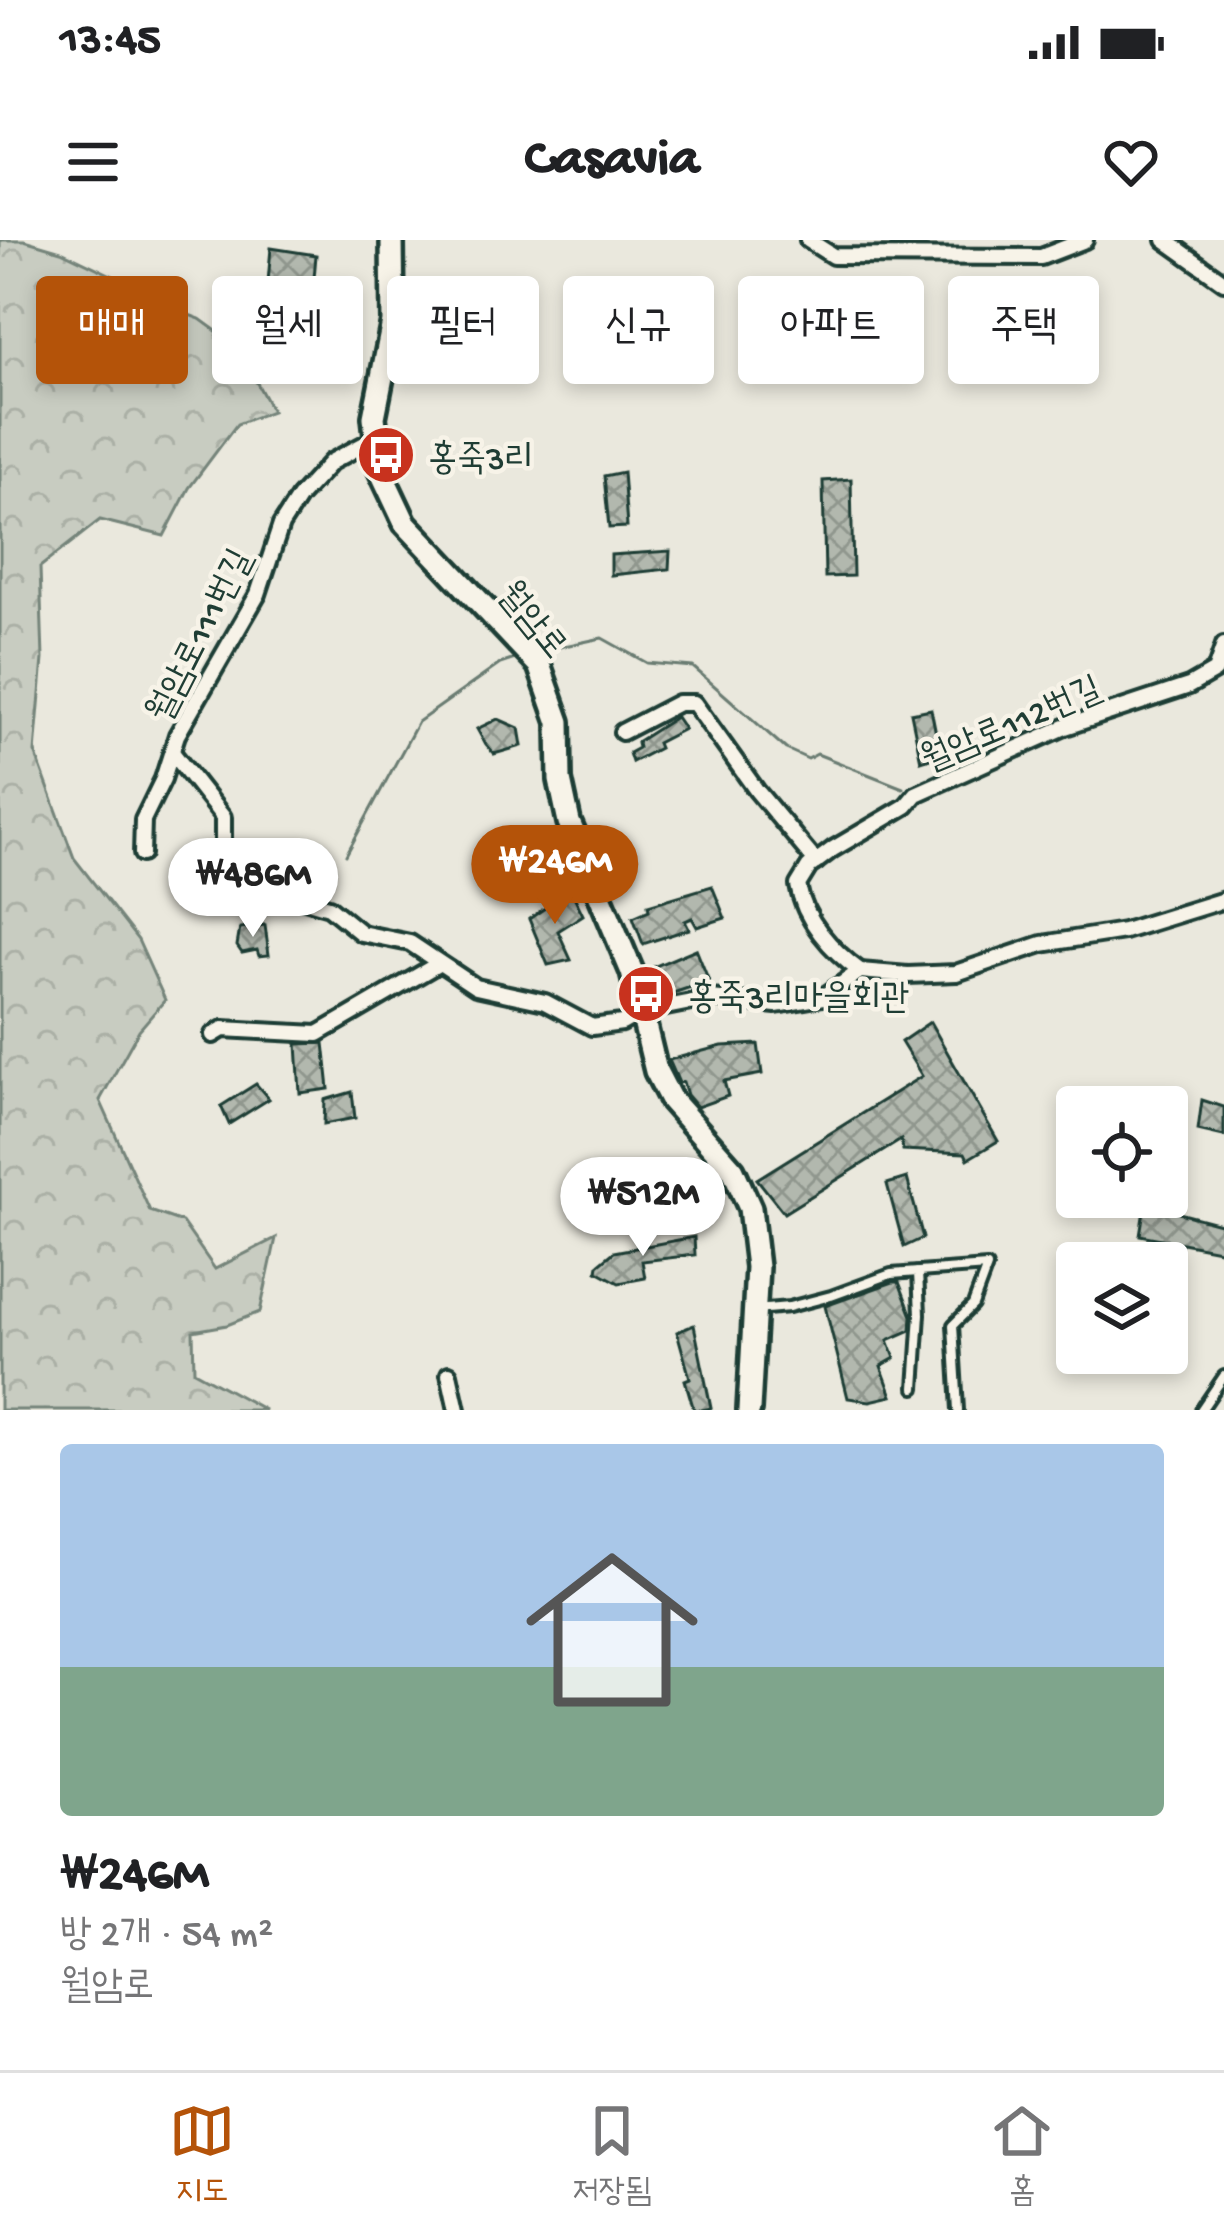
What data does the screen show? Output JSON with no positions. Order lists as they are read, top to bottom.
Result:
{
  "streets": {
    "street": ["월암로", "월암로111번길", "월암로112번길"]
  },
  "crossings": [
    ["월암로", "월암로111번길"]
  ],
  "places": {
    "bus stop": ["홍죽3리", "홍죽3리마을회관"]
  },
  "page": {
    "status": "13:45",
    "header": "Casavia",
    "chip": [
      "매매",
      "월세",
      "필터",
      "신규",
      "아파트",
      "주택"
    ],
    "price": ["₩246M", "₩486M", "₩512M"],
    "list": [
      {
        "name": "₩246M",
        "note": "방 2개 · 54 m² · 월암로"
      }
    ],
    "tabs": ["지도", "저장됨", "홈"]
  }
}
